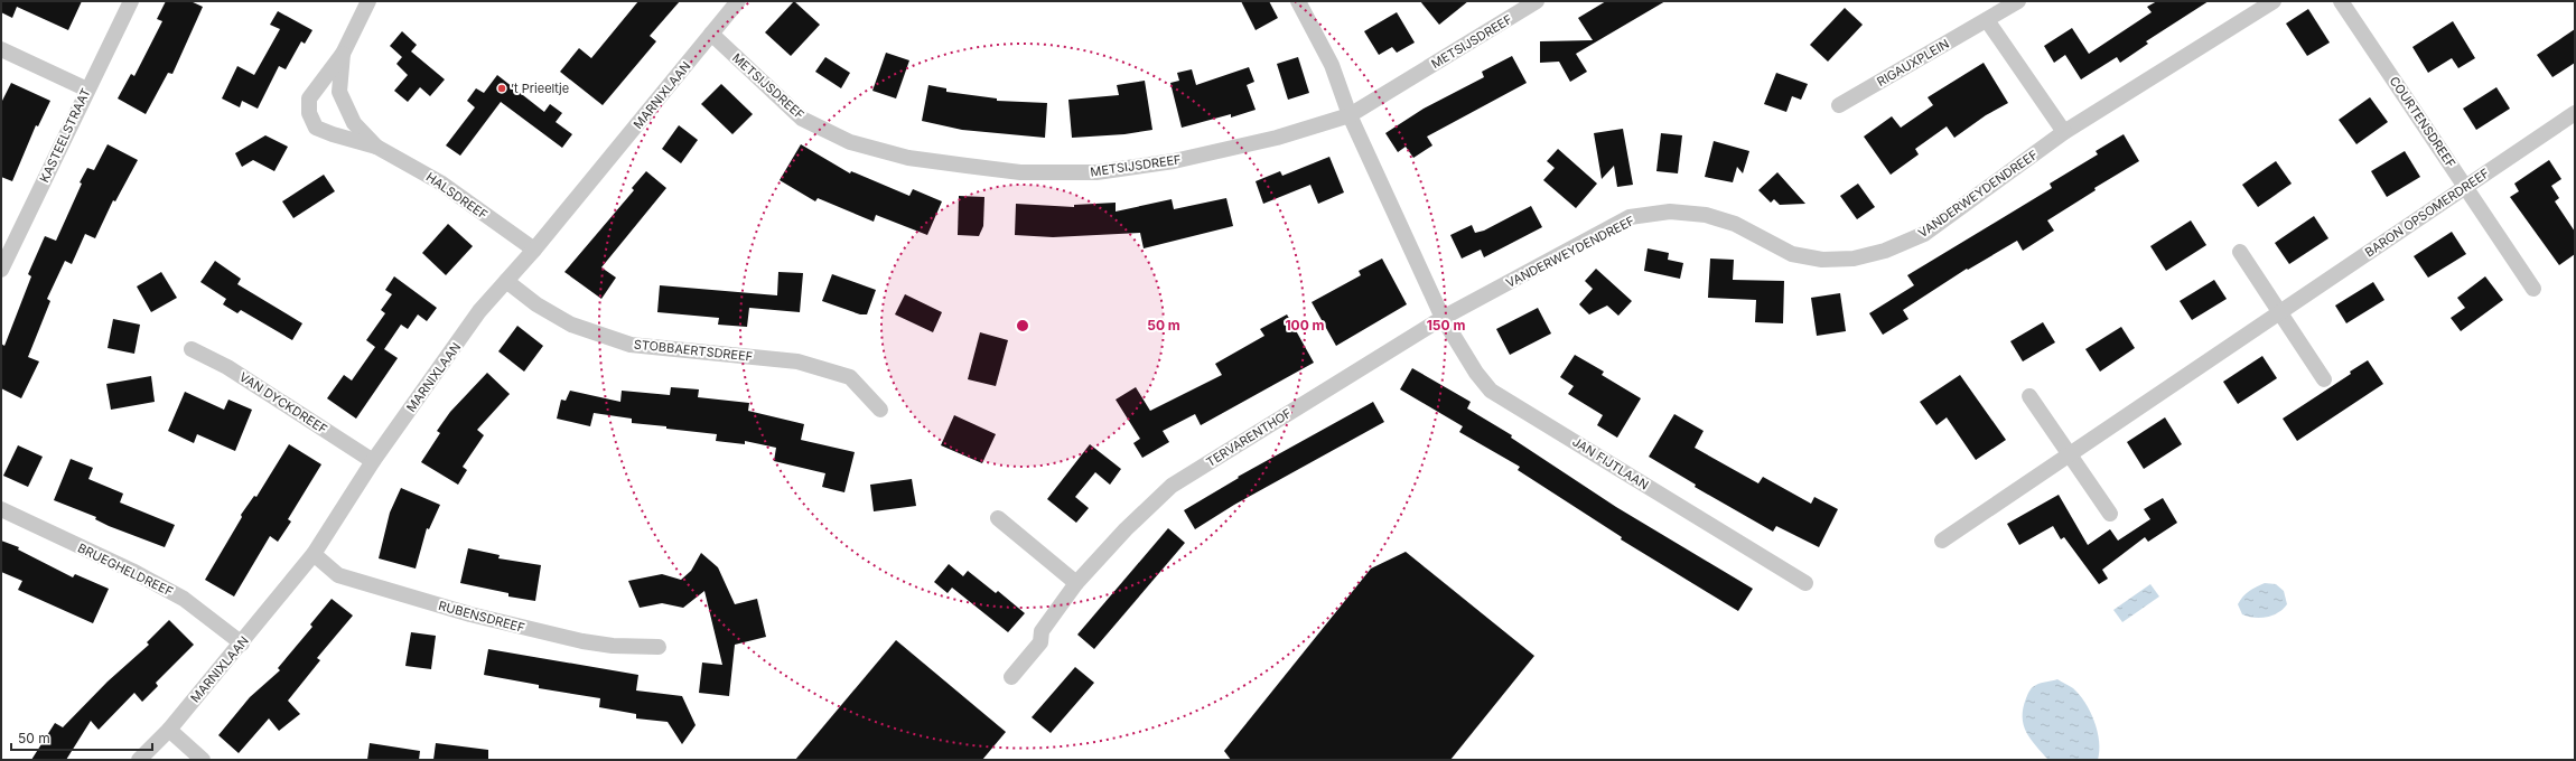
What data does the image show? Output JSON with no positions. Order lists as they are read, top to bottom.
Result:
{
  "streets": {
    "street": [
      "METSIJSDREEF",
      "RIGAUXPLEIN",
      "MARNIXLAAN",
      "COURTENSDREEF",
      "KASTEELSTRAAT",
      "VANDERWEYDENDREEF",
      "HALSDREEF",
      "BARON OPSOMERDREEF",
      "STOBBAERTSDREEF",
      "VAN DYCKDREEF",
      "TERVARENTHOF",
      "JAN FIJTLAAN",
      "BRUEGHELDREEF",
      "RUBENSDREEF"
    ]
  },
  "crossings": [
    ["METSIJSDREEF", "MARNIXLAAN"],
    ["MARNIXLAAN", "HALSDREEF"],
    ["MARNIXLAAN", "STOBBAERTSDREEF"],
    ["MARNIXLAAN", "VAN DYCKDREEF"],
    ["MARNIXLAAN", "BRUEGHELDREEF"],
    ["MARNIXLAAN", "RUBENSDREEF"],
    ["COURTENSDREEF", "BARON OPSOMERDREEF"],
    ["VANDERWEYDENDREEF", "TERVARENTHOF"],
    ["VANDERWEYDENDREEF", "JAN FIJTLAAN"],
    ["TERVARENTHOF", "JAN FIJTLAAN"]
  ],
  "places": ["’t Prieeltje"],
  "scale_bar": "50 m",
  "rings": ["50 m", "100 m", "150 m"]
}
